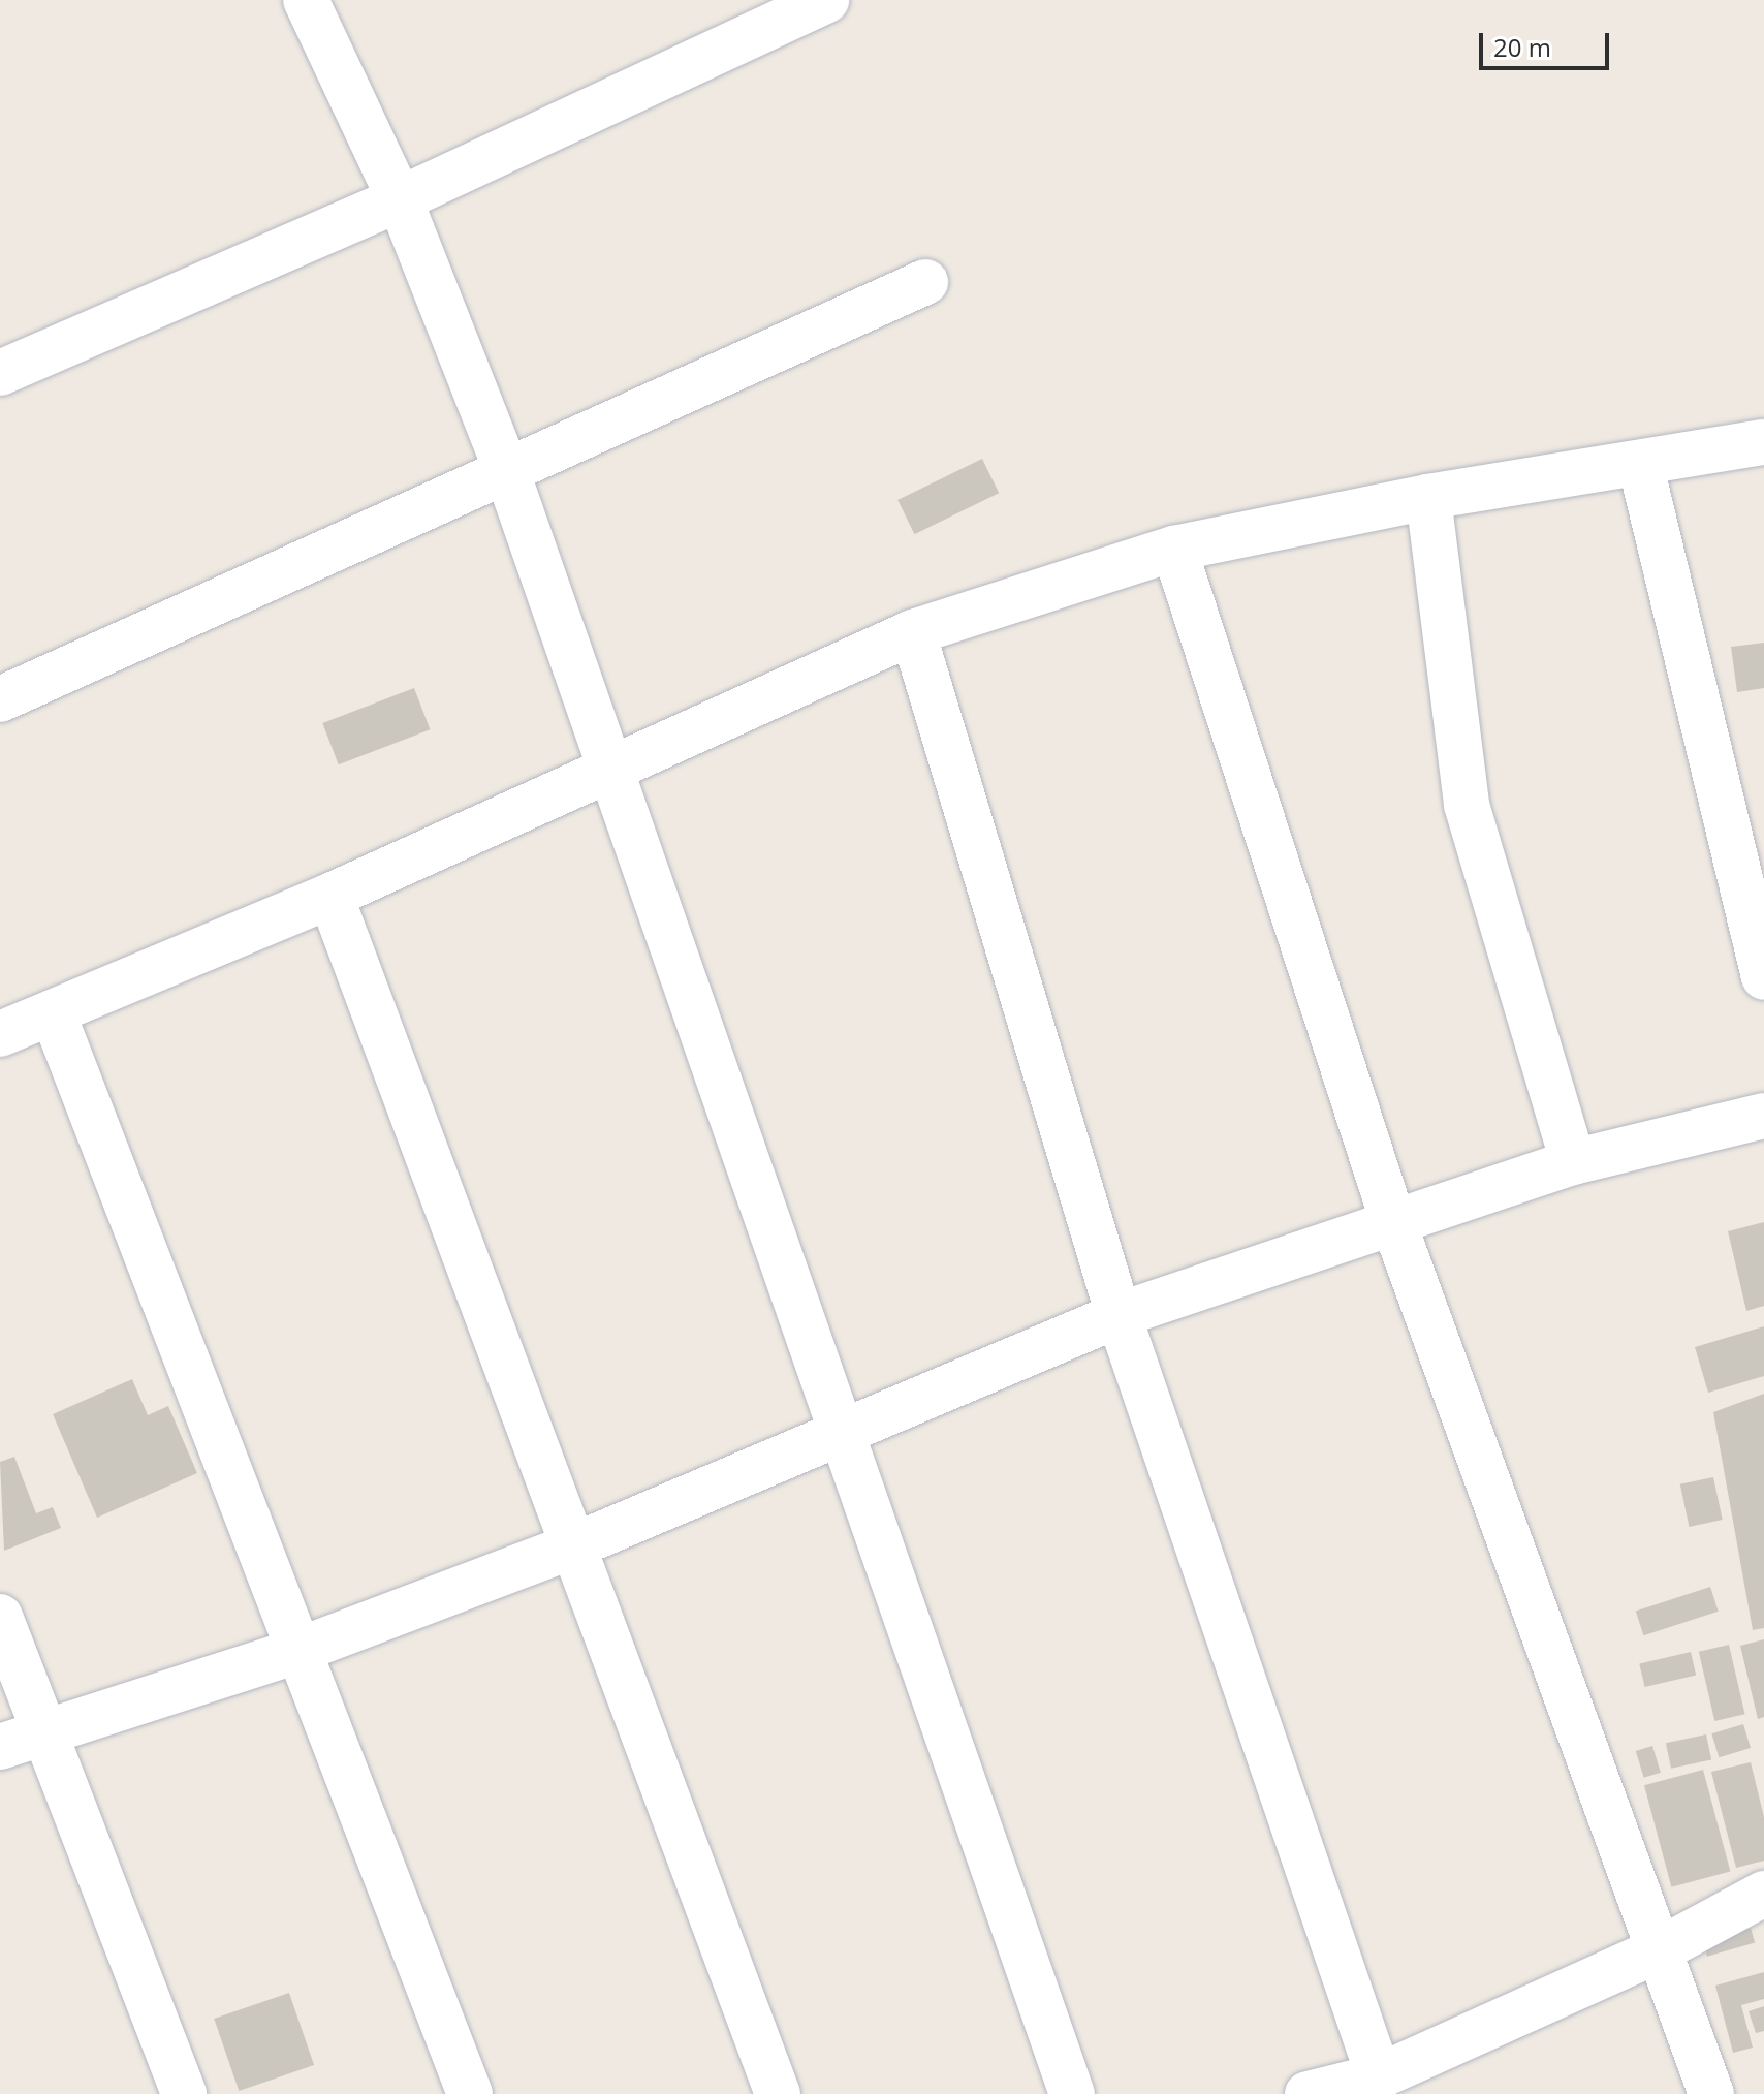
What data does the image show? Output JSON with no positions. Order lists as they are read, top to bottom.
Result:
{
  "scale_bar": "20 m"
}
